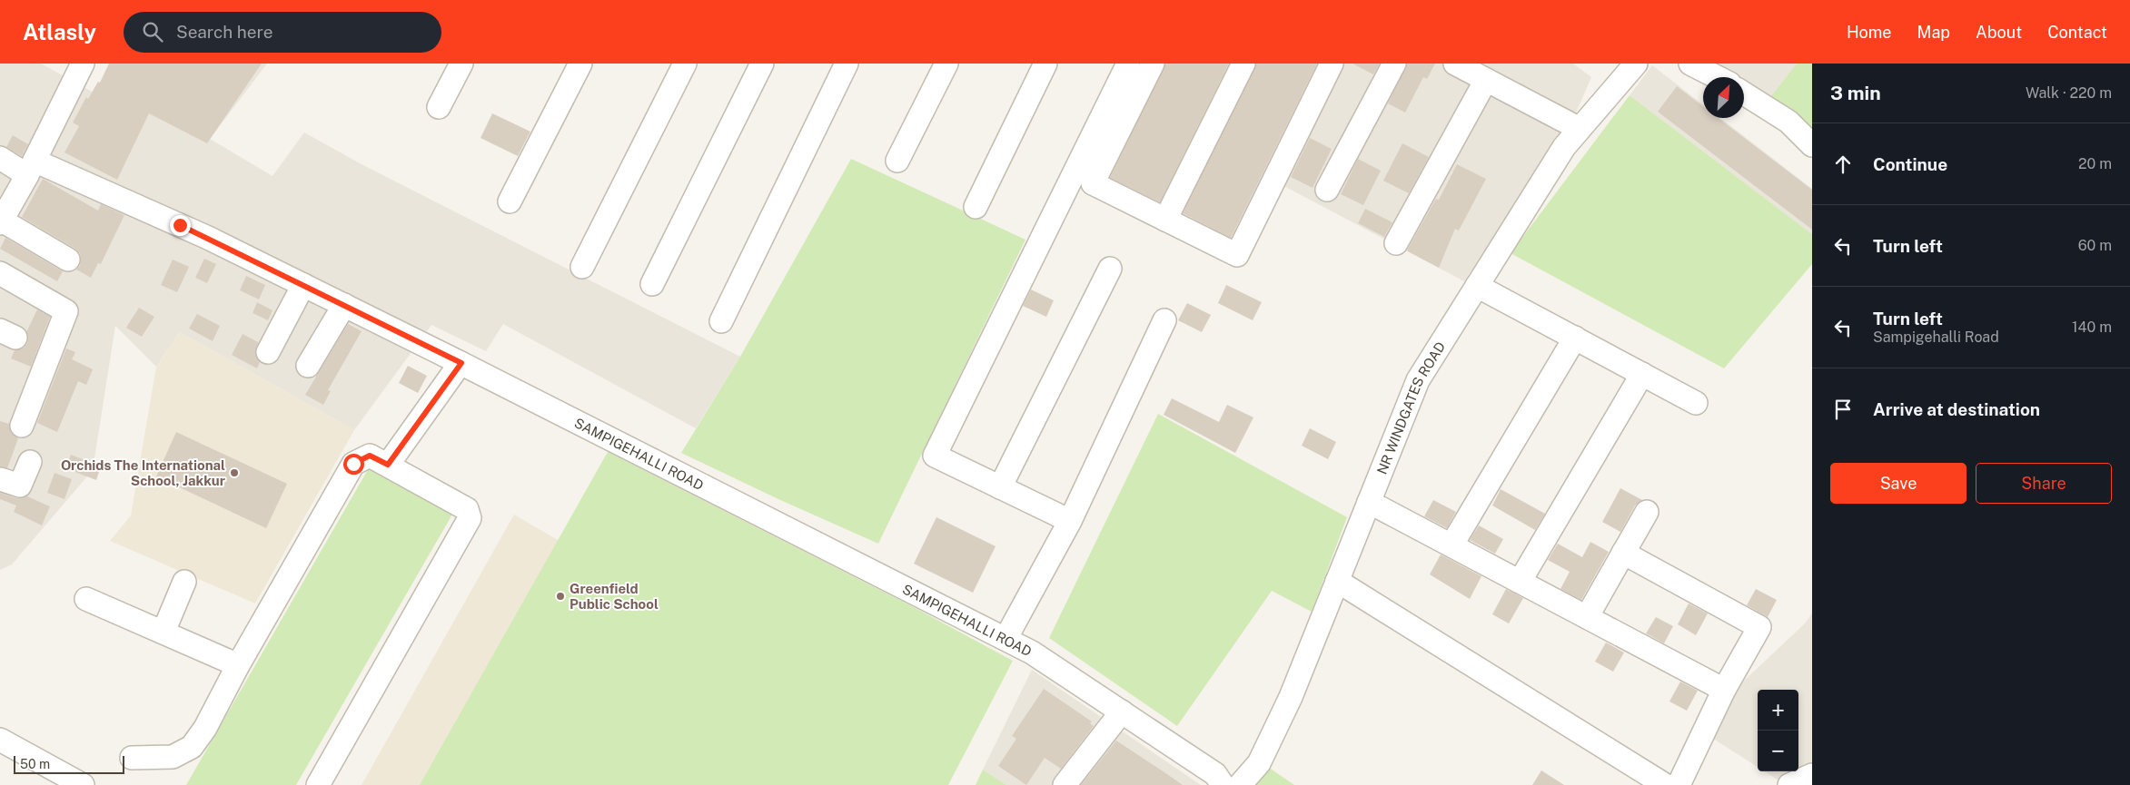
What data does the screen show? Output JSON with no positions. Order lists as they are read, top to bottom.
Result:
{
  "streets": {
    "street": ["NR WINDGATES ROAD", "SAMPIGEHALLI ROAD"]
  },
  "places": ["Orchids The International School, Jakkur", "Greenfield Public School"],
  "scale_bar": "50 m",
  "north": "top right",
  "page": {
    "header": "Atlasly",
    "search": "Search here",
    "nav": [
      "Home",
      "Map",
      "About",
      "Contact"
    ],
    "heading": ["3 min", "Walk · 220 m"],
    "list": [
      ["Continue", "20 m"],
      ["Turn left", "60 m"],
      ["Turn left", "Sampigehalli Road", "140 m"],
      "Arrive at destination"
    ],
    "buttons": ["Save", "Share"],
    "map_buttons": ["+", "−"],
    "scale": "50 m"
  }
}
